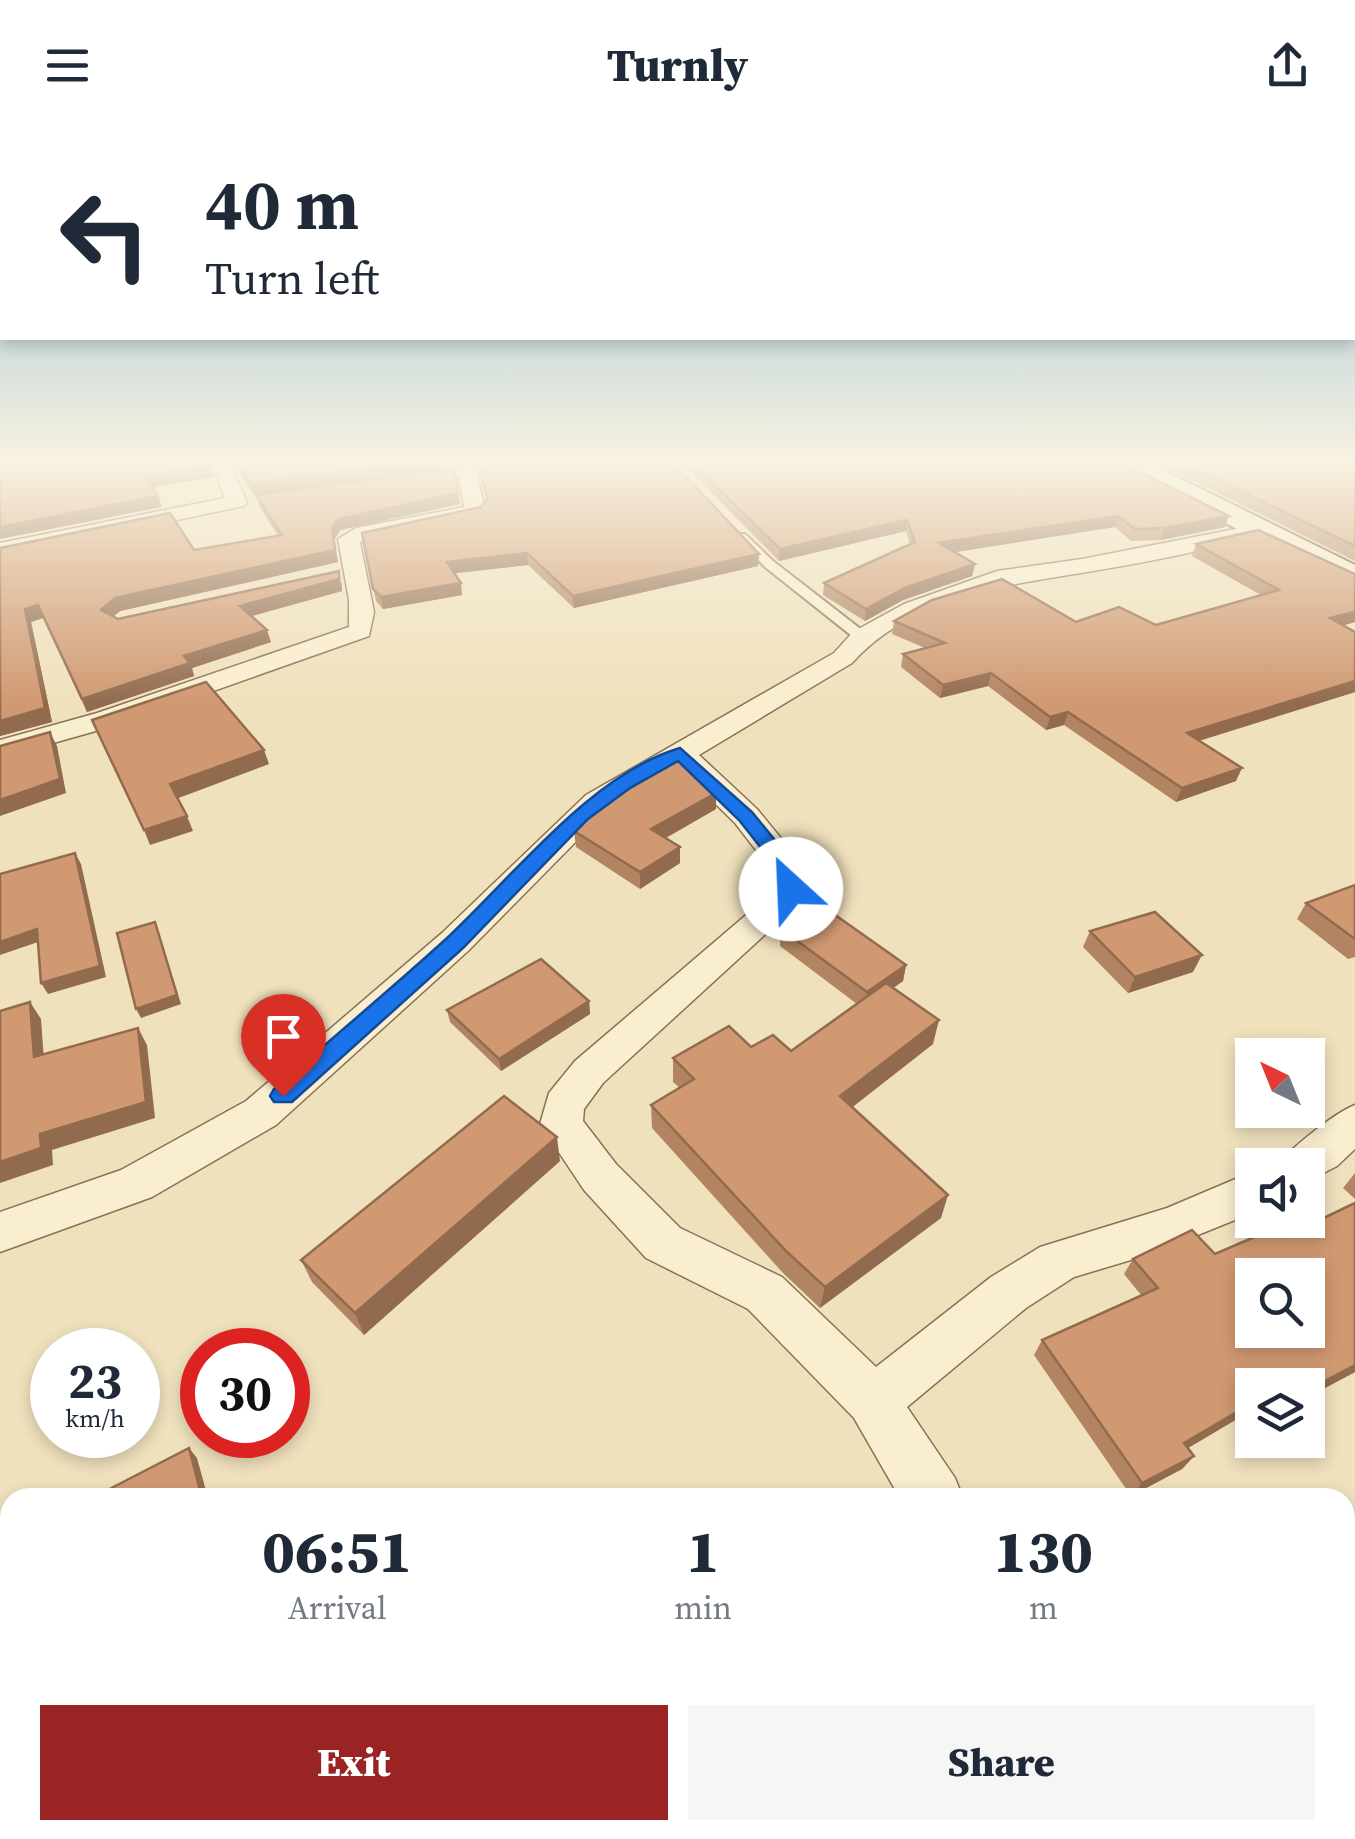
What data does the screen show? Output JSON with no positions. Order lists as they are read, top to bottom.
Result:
{
  "north": "top left",
  "page": {
    "header": "Turnly",
    "turn": ["40 m", "Turn left"],
    "speed": "23 km/h",
    "limit": "30",
    "eta": [
      "06:51",
      "Arrival",
      "1",
      "min",
      "130",
      "m"
    ],
    "buttons": ["Exit", "Share"]
  }
}
